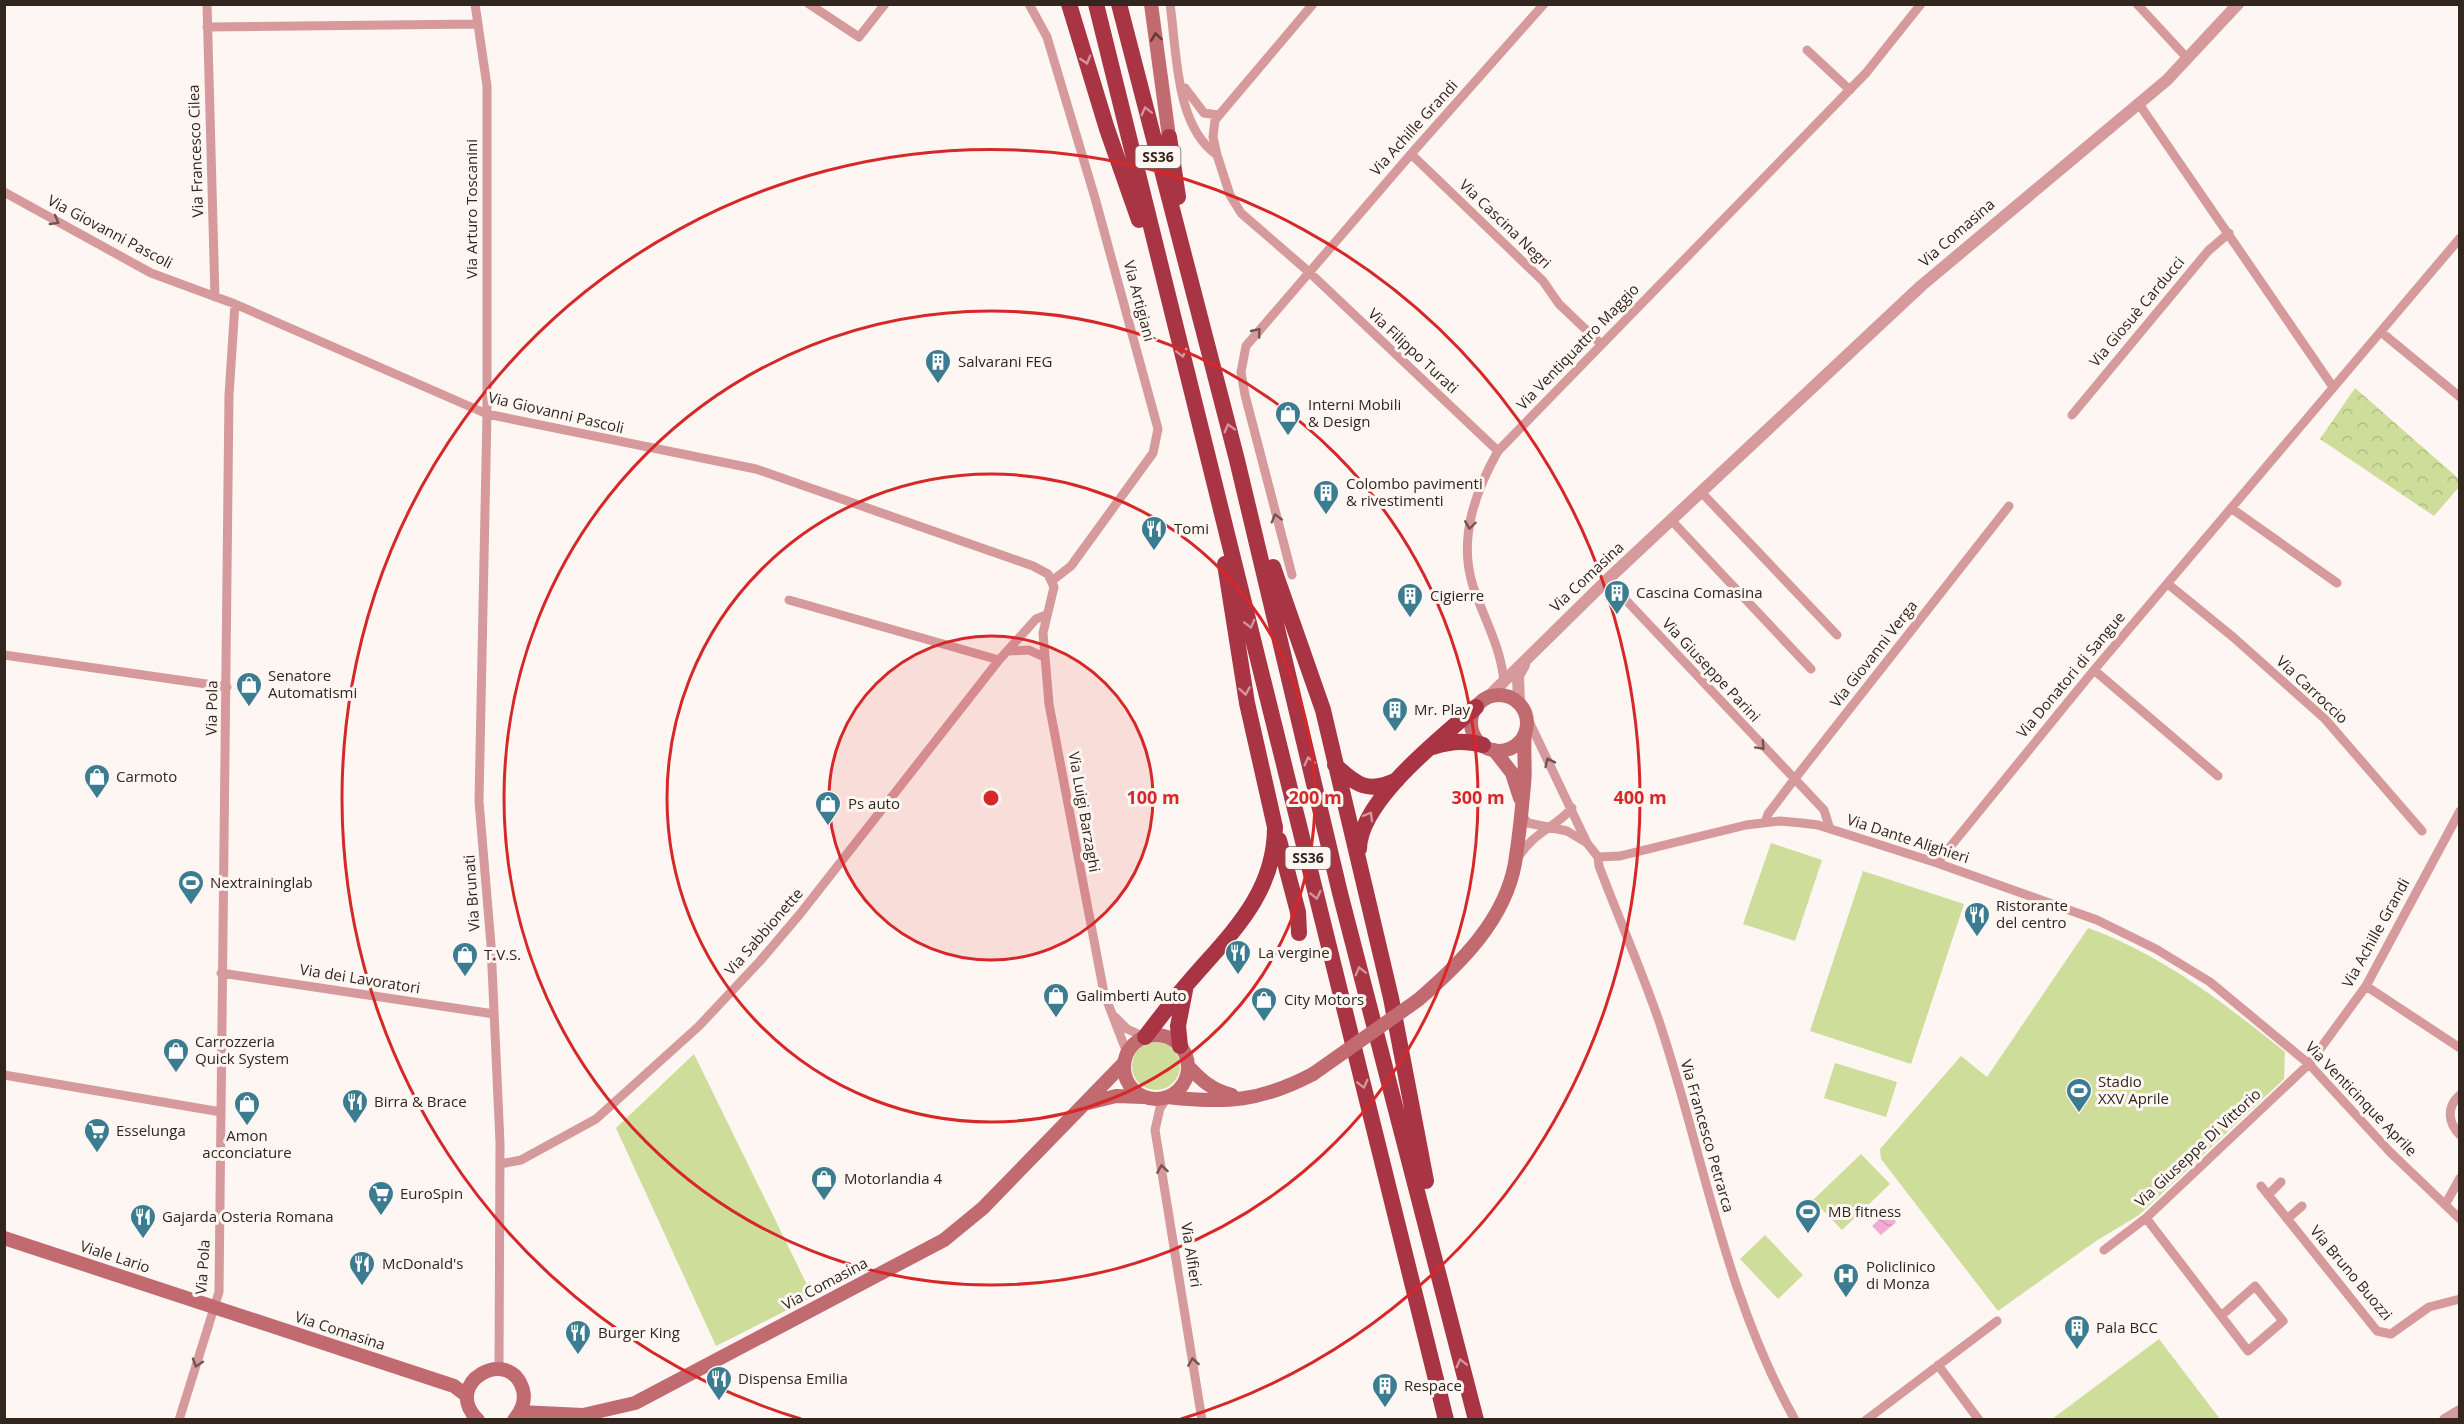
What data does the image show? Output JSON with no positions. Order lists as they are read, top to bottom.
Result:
{
  "streets": {
    "highway": ["SS36"],
    "main road": ["Via Comasina", "Viale Lario"],
    "street": [
      "Via Achille Grandi",
      "Via Francesco Cilea",
      "Via Arturo Toscanini",
      "Via Cascina Negri",
      "Via Giovanni Pascoli",
      "Via Artigiani",
      "Via Giosuè Carducci",
      "Via Ventiquattro Maggio",
      "Via Filippo Turati",
      "Via Giovanni Verga",
      "Via Giuseppe Parini",
      "Via Donatori di Sangue",
      "Via Carroccio",
      "Via Pola",
      "Via Luigi Barzaghi",
      "Via Dante Alighieri",
      "Via Brunati",
      "Via Sabbionette",
      "Via dei Lavoratori",
      "Via Venticinque Aprile",
      "Via Francesco Petrarca",
      "Via Giuseppe Di Vittorio",
      "Via Alfieri",
      "Via Bruno Buozzi"
    ]
  },
  "crossings": [
    ["Via Achille Grandi", "Via Cascina Negri"],
    ["Via Achille Grandi", "Via Filippo Turati"],
    ["Via Achille Grandi", "Via Venticinque Aprile"],
    ["Via Achille Grandi", "Via Giuseppe Di Vittorio"],
    ["Via Francesco Cilea", "Via Giovanni Pascoli"],
    ["Via Arturo Toscanini", "Via Giovanni Pascoli"],
    ["Via Arturo Toscanini", "Via Brunati"],
    ["Via Cascina Negri", "Via Ventiquattro Maggio"],
    ["Via Giovanni Pascoli", "Via Artigiani"],
    ["Via Giovanni Pascoli", "Via Pola"],
    ["Via Giovanni Pascoli", "Via Brunati"],
    ["Via Comasina", "Via Ventiquattro Maggio"],
    ["Via Comasina", "Via Giuseppe Parini"],
    ["Via Comasina", "Via Pola"],
    ["Via Comasina", "Via Luigi Barzaghi"],
    ["Via Comasina", "Via Brunati"],
    ["Via Comasina", "Via Alfieri"],
    ["Via Comasina", "Viale Lario"],
    ["Via Ventiquattro Maggio", "Via Filippo Turati"],
    ["Via Giovanni Verga", "Via Giuseppe Parini"],
    ["Via Giovanni Verga", "Via Dante Alighieri"],
    ["Via Giuseppe Parini", "Via Dante Alighieri"],
    ["Via Donatori di Sangue", "Via Carroccio"],
    ["Via Donatori di Sangue", "Via Dante Alighieri"],
    ["Via Pola", "Via dei Lavoratori"],
    ["Via Pola", "Viale Lario"],
    ["Via Luigi Barzaghi", "Via Sabbionette"],
    ["Via Luigi Barzaghi", "Via Alfieri"],
    ["Via Dante Alighieri", "Via Venticinque Aprile"],
    ["Via Dante Alighieri", "Via Francesco Petrarca"],
    ["Via Brunati", "Via Sabbionette"],
    ["Via Brunati", "Via dei Lavoratori"],
    ["Via Venticinque Aprile", "Via Giuseppe Di Vittorio"]
  ],
  "one_way": ["Via Giuseppe Parini", "Via Alfieri"],
  "places": {
    "building": [
      "Salvarani FEG",
      "Colombo pavimenti & rivestimenti",
      "Cascina Comasina",
      "Cigierre",
      "Mr. Play",
      "Pala BCC",
      "Respace"
    ],
    "shop": [
      "Interni Mobili & Design",
      "Senatore Automatismi",
      "Carmoto",
      "Ps auto",
      "T.V.S.",
      "Galimberti Auto",
      "City Motors",
      "Carrozzeria Quick System",
      "Amon acconciature",
      "Motorlandia 4"
    ],
    "restaurant": [
      "Tomi",
      "Ristorante del centro",
      "La vergine",
      "Birra & Brace",
      "Gajarda Osteria Romana",
      "McDonald's",
      "Burger King",
      "Dispensa Emilia"
    ],
    "sports": ["Nextraininglab", "Stadio XXV Aprile", "MB fitness"],
    "supermarket": ["Esselunga", "EuroSpin"],
    "hospital": ["Policlinico di Monza"]
  },
  "rings": [
    "100 m",
    "200 m",
    "300 m",
    "400 m"
  ]
}
